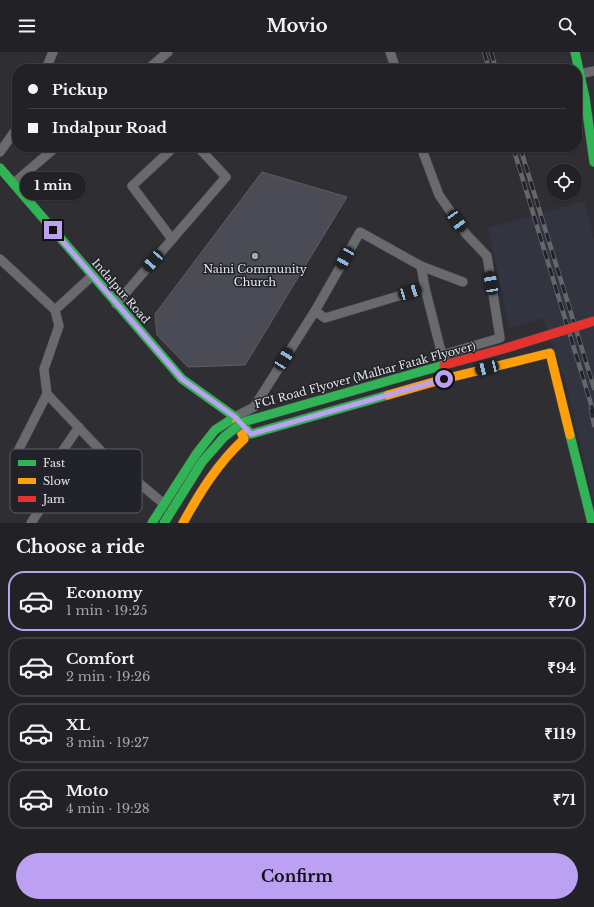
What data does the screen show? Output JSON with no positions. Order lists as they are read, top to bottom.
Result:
{
  "streets": {
    "street": ["Indalpur Road", "FCI Road Flyover (Malhar Fatak Flyover)"]
  },
  "places": ["Naini Community Church"],
  "legend": ["Fast", "Slow", "Jam"],
  "page": {
    "header": "Movio",
    "banner": ["Pickup", "Indalpur Road"],
    "bubble": "1 min",
    "heading": "Choose a ride",
    "list": [
      {
        "name": "Economy",
        "note": "1 min · 19:25",
        "value": "₹70"
      },
      {
        "name": "Comfort",
        "note": "2 min · 19:26",
        "value": "₹94"
      },
      {
        "name": "XL",
        "note": "3 min · 19:27",
        "value": "₹119"
      },
      {
        "name": "Moto",
        "note": "4 min · 19:28",
        "value": "₹71"
      }
    ],
    "buttons": "Confirm"
  }
}
